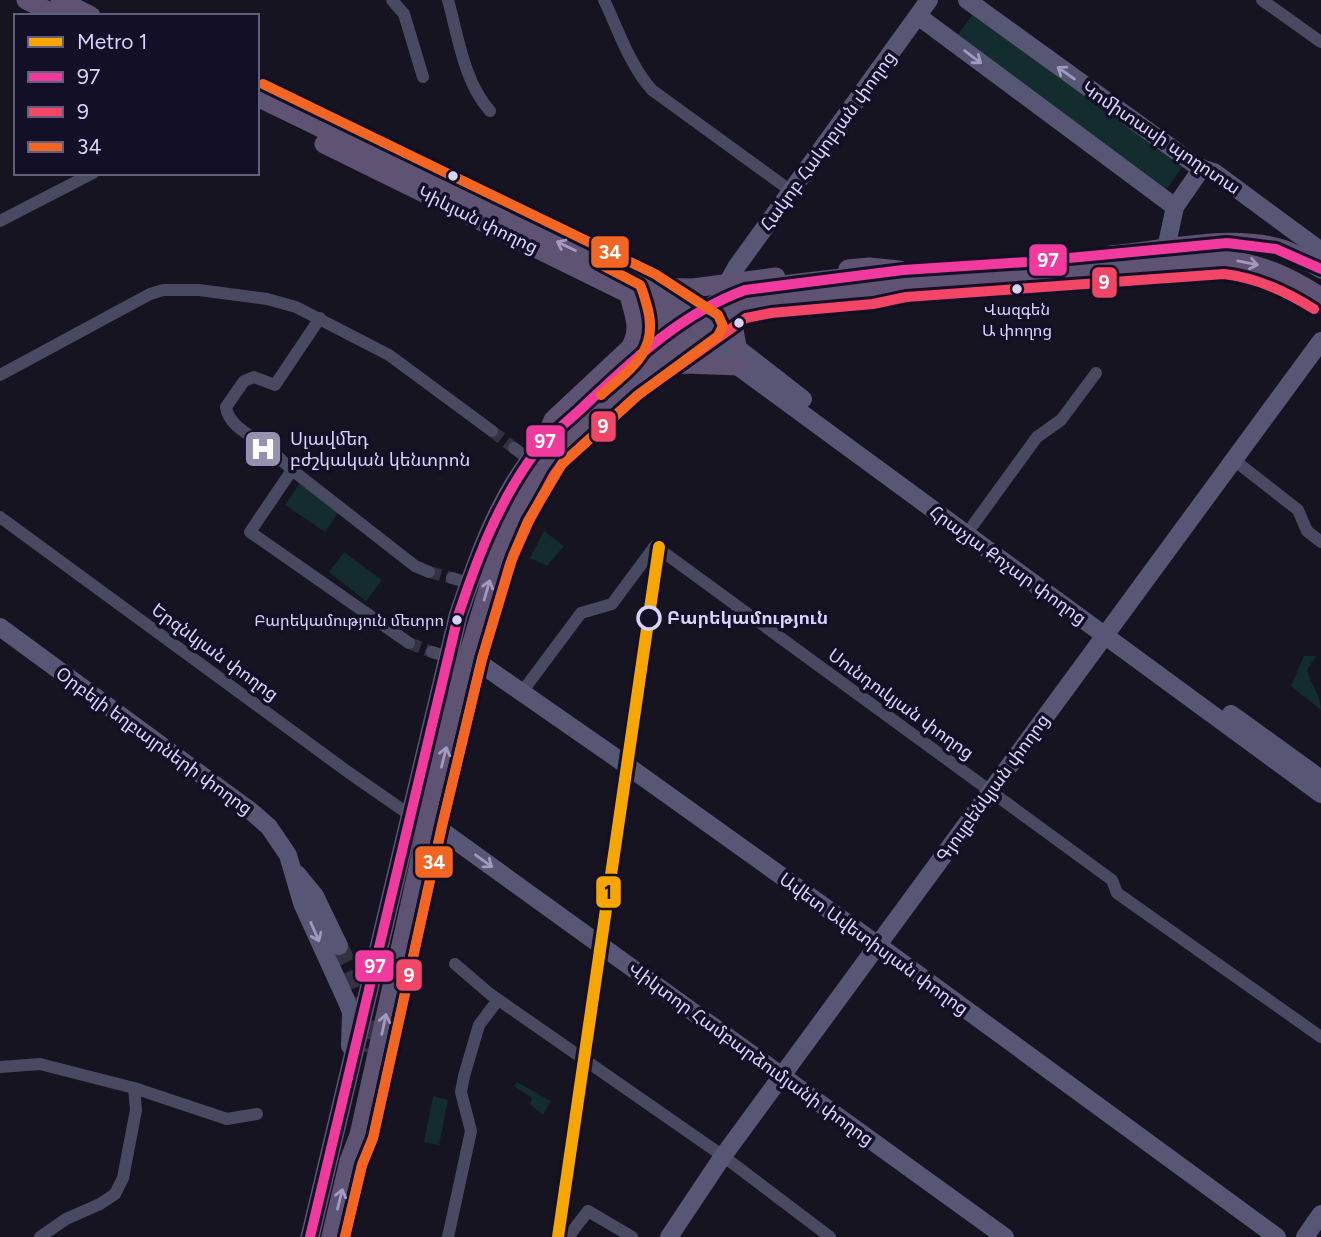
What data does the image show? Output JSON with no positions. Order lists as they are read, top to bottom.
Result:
{
  "streets": {
    "main road": ["Կիևյան փողոց"],
    "street": [
      "Կոմիտասի պողոտա",
      "Հակոբ Հակոբյան փողոց",
      "Հրաչյա Քոչար փողոց",
      "Երզնկյան փողոց",
      "Սունդուկյան փողոց",
      "Օրբելի եղբայրների փողոց",
      "Գյուլբենկյան փողոց",
      "Ավետ Ավետիսյան փողոց",
      "Վիկտոր Համբարձումյանի փողոց"
    ]
  },
  "crossings": [
    ["Կիևյան փողոց", "Հրաչյա Քոչար փողոց"],
    ["Հրաչյա Քոչար փողոց", "Գյուլբենկյան փողոց"],
    ["Երզնկյան փողոց", "Վիկտոր Համբարձումյանի փողոց"],
    ["Սունդուկյան փողոց", "Գյուլբենկյան փողոց"],
    ["Սունդուկյան փողոց", "Ավետ Ավետիսյան փողոց"],
    ["Գյուլբենկյան փողոց", "Ավետ Ավետիսյան փողոց"],
    ["Գյուլբենկյան փողոց", "Վիկտոր Համբարձումյանի փողոց"]
  ],
  "places": {
    "other": ["Վազգեն Ա փողոց", "Բարեկամություն", "Բարեկամություն մետրո"],
    "hospital": ["Սլավմեդ բժշկական կենտրոն"]
  },
  "lines": [
    "transit line 34",
    "transit line 97",
    "transit line 9",
    "metro line 1"
  ],
  "legend": [
    "Metro 1",
    "97",
    "9",
    "34"
  ]
}
